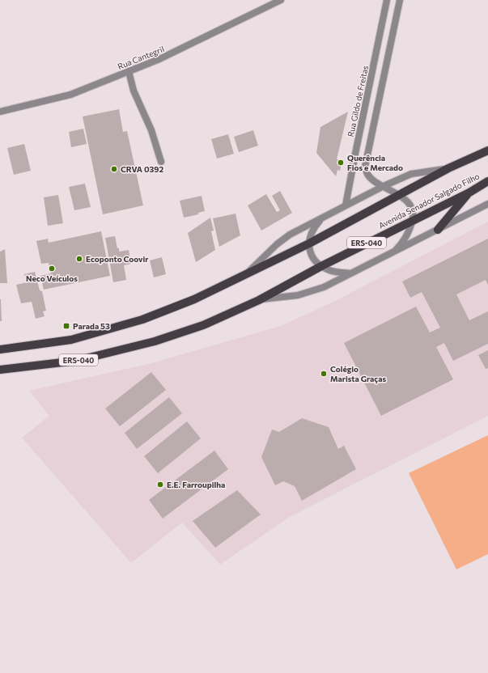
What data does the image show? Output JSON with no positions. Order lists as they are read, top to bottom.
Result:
{
  "streets": {
    "main road": ["Avenida Senador Salgado Filho", "ERS-040"],
    "street": ["Rua Cantegril", "Rua Gildo de Freitas"]
  },
  "places": {
    "other": [
      "Querência Fios e Mercado",
      "CRVA 0392",
      "Ecoponto Coovir",
      "Neco Veículos",
      "Colégio Marista Graças",
      "E.E. Farroupilha"
    ],
    "transit": ["Parada 53"]
  }
}
